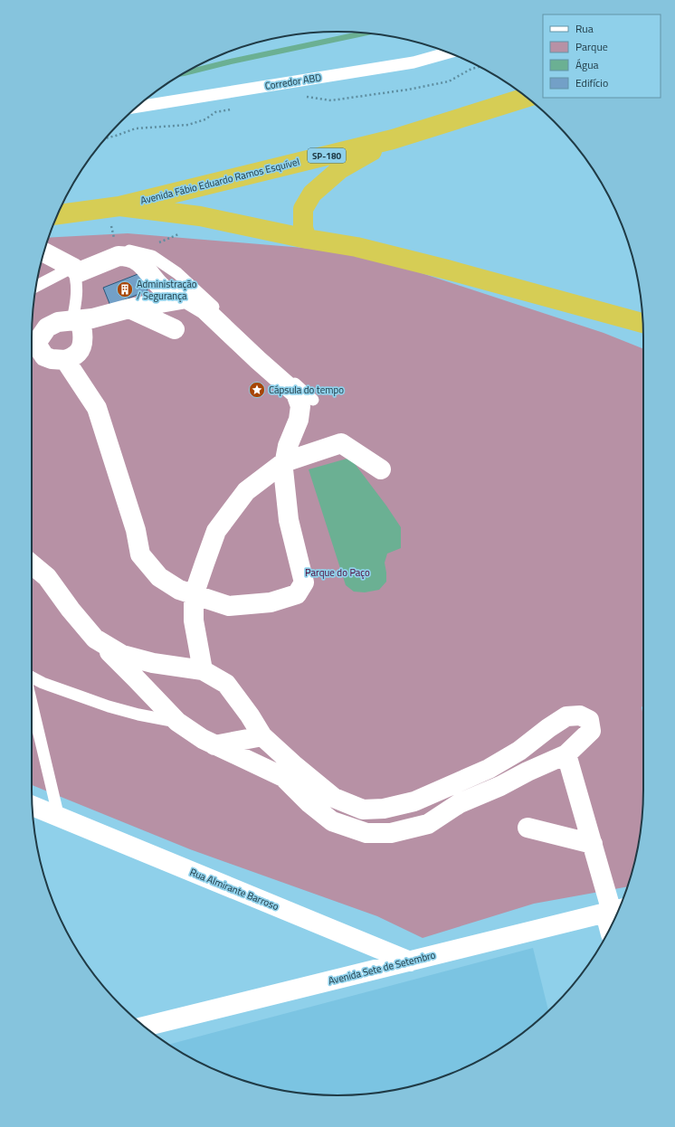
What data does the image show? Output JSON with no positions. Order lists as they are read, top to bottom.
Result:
{
  "streets": {
    "highway": ["SP-180", "Avenida Fábio Eduardo Ramos Esquível"],
    "street": ["Rua Almirante Barroso", "Avenida Sete de Setembro"],
    "lane": ["Corredor ABD"]
  },
  "crossings": [
    ["Rua Almirante Barroso", "Avenida Sete de Setembro"]
  ],
  "parks": ["Parque do Paço"],
  "places": {
    "building": ["Administração / Segurança"],
    "place": ["Cápsula do tempo"]
  },
  "legend": [
    "Rua",
    "Parque",
    "Água",
    "Edifício"
  ]
}
